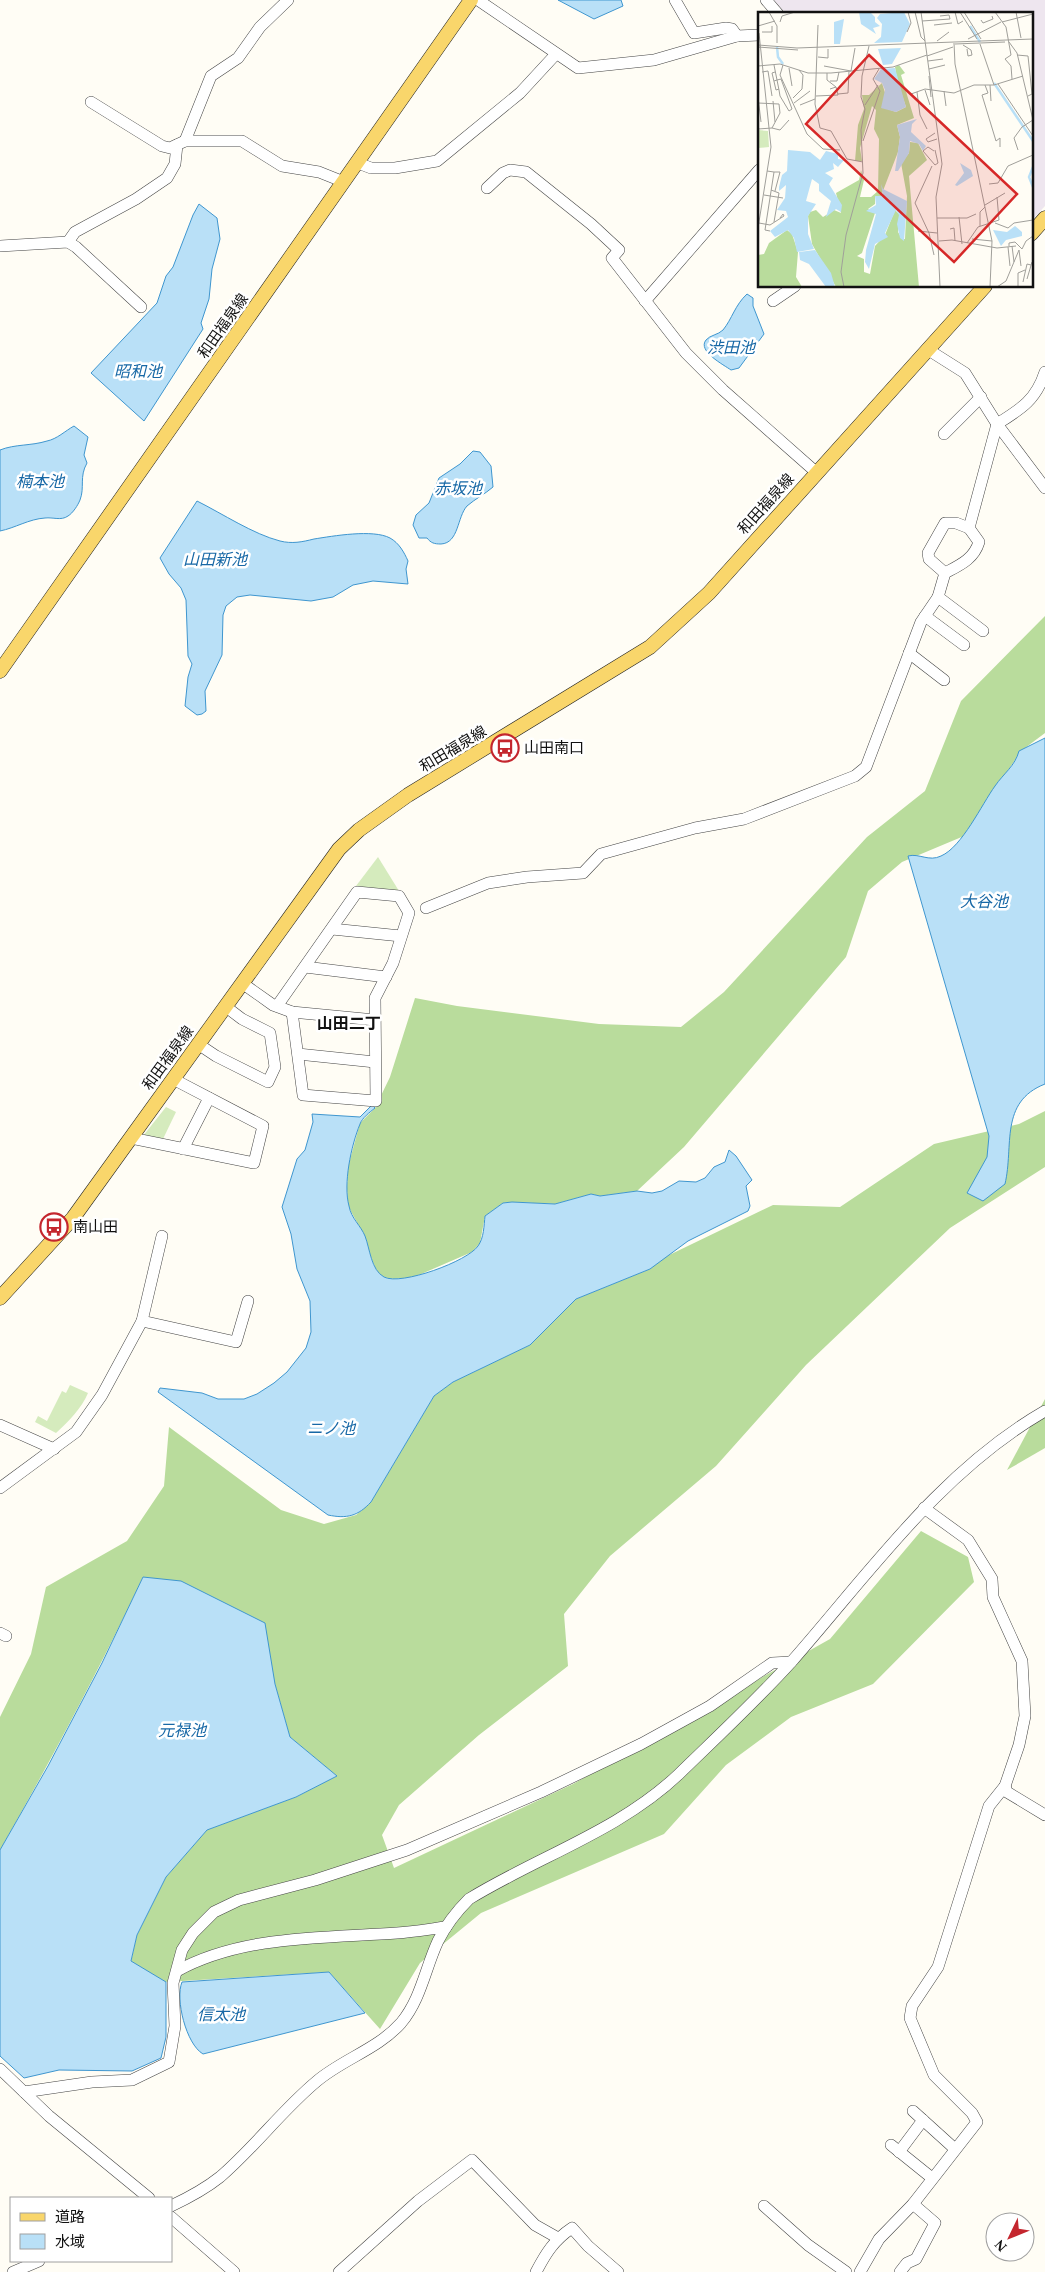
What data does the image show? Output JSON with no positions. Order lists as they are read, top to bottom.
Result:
{
  "streets": {
    "main road": ["和田福泉線"]
  },
  "districts": ["山田二丁"],
  "water": [
    "渋田池",
    "昭和池",
    "楠本池",
    "赤坂池",
    "山田新池",
    "大谷池",
    "ニノ池",
    "元禄池",
    "信太池"
  ],
  "places": {
    "bus stop": ["山田南口", "南山田"]
  },
  "legend": ["道路", "水域"],
  "north": "bottom left"
}
